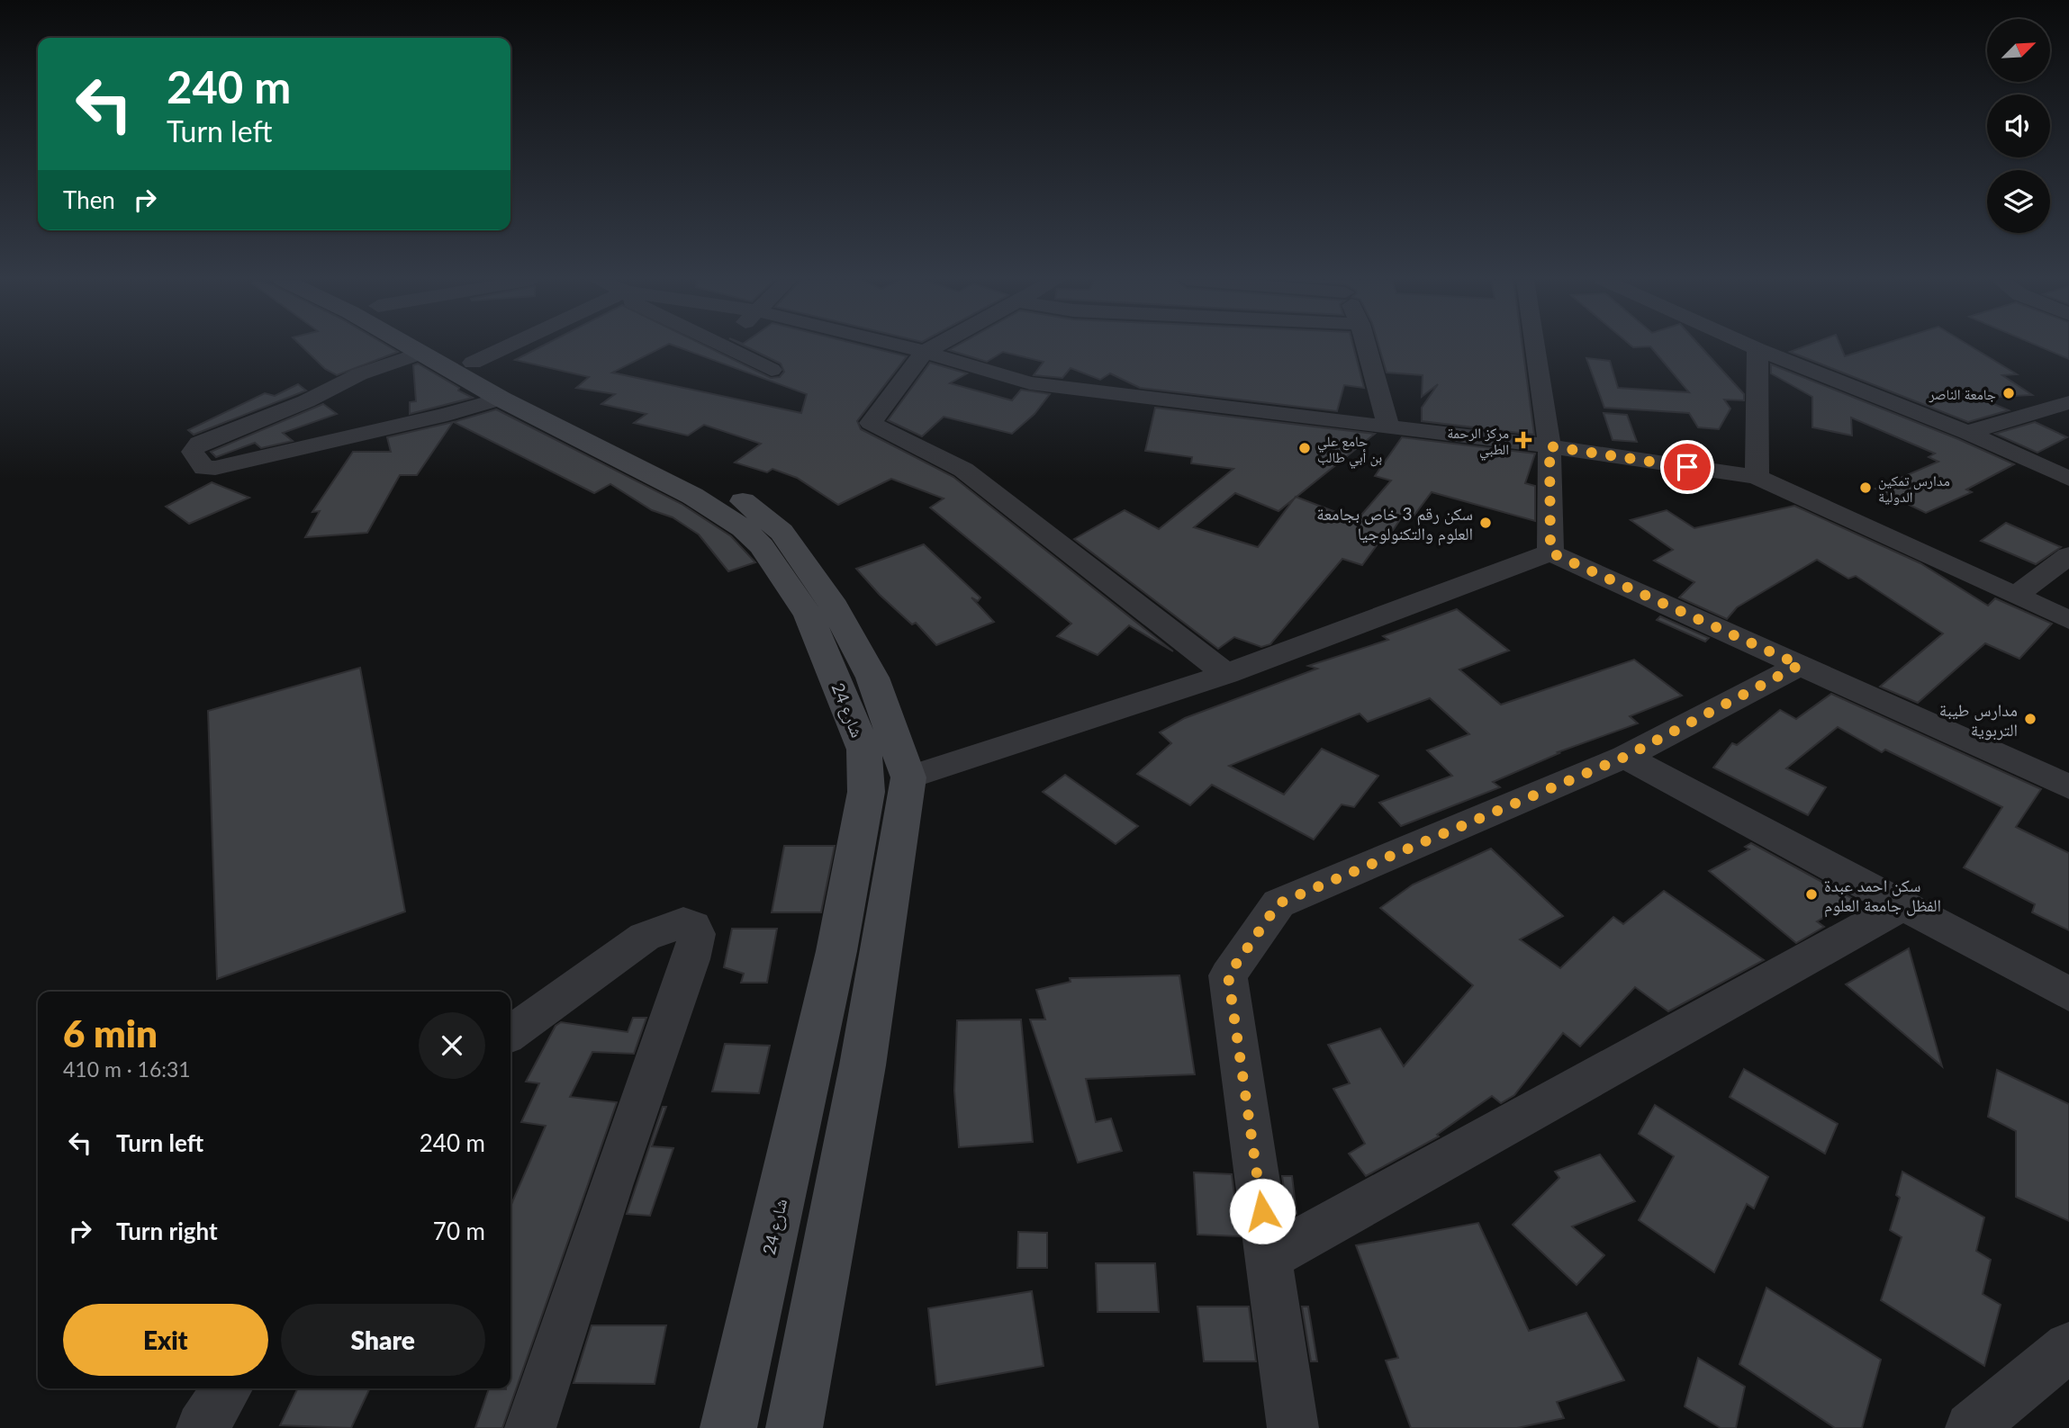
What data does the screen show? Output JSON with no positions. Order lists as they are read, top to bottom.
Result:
{
  "streets": {
    "street": ["شارع 24"]
  },
  "places": {
    "other": [
      "جامعة الناصر",
      "جامع علي بن أبي طالب",
      "مدارس تمكين الدولية",
      "سكن رقم 3 خاص بجامعة العلوم والتكنولوجيا",
      "مدارس طيبة التربوية",
      "سكن احمد عبدة الفظل جامعة العلوم"
    ],
    "health": ["مركز الرحمة الطبي"]
  },
  "north": "top right",
  "page": {
    "turn": ["240 m", "Turn left"],
    "then": "Then",
    "heading": ["6 min", "410 m · 16:31"],
    "list": [
      {
        "name": "Turn left",
        "value": "240 m"
      },
      {
        "name": "Turn right",
        "value": "70 m"
      }
    ],
    "buttons": ["Exit", "Share"]
  }
}
